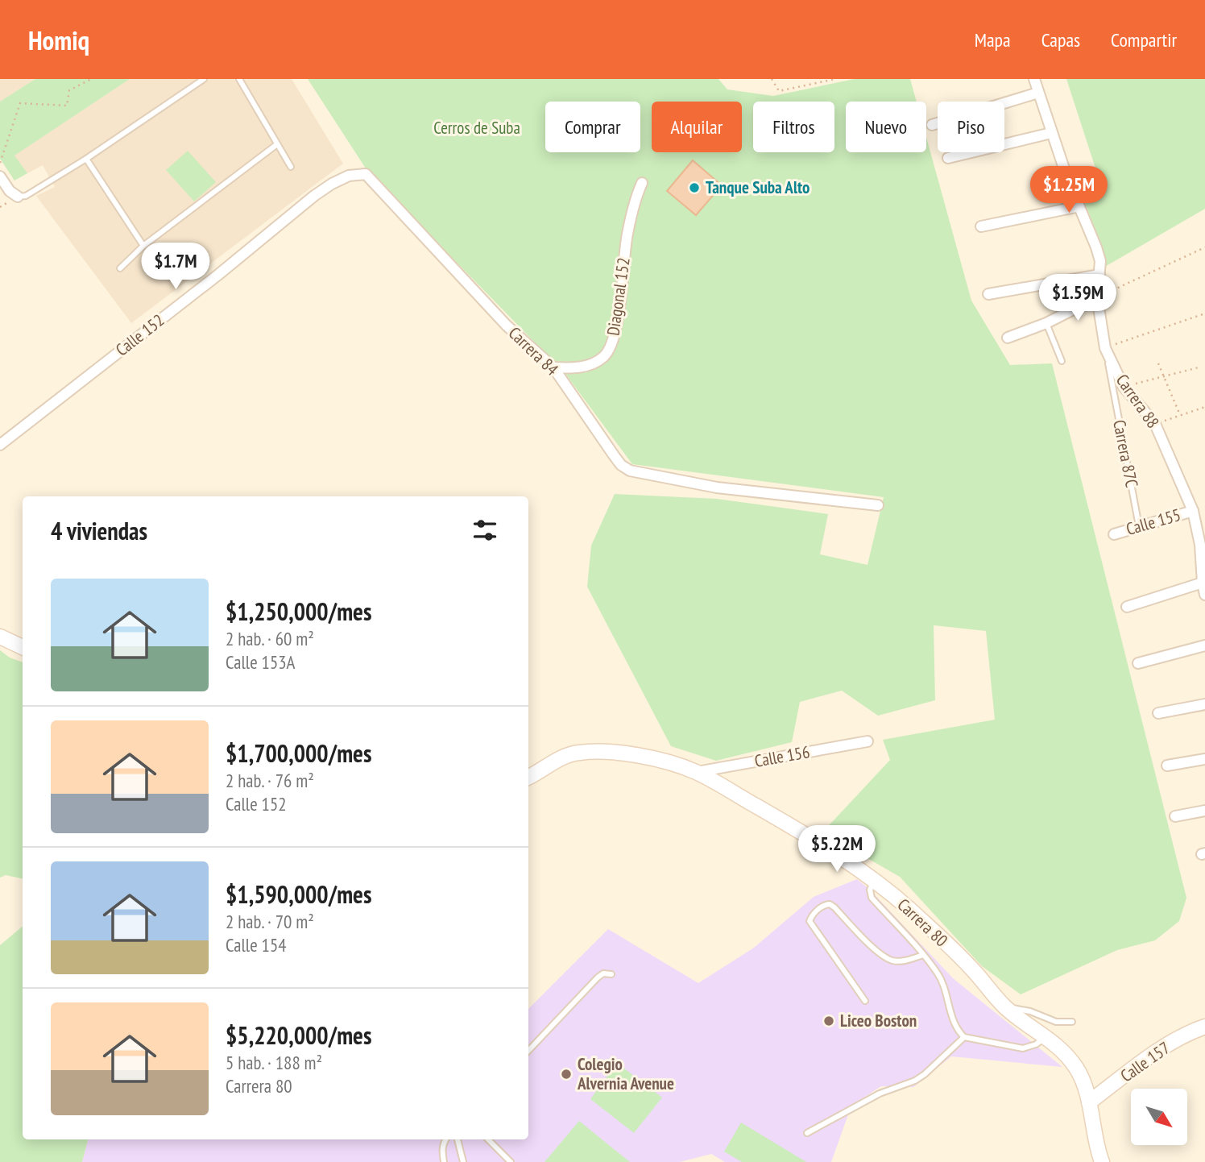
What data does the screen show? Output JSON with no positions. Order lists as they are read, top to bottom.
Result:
{
  "streets": {
    "street": [
      "Diagonal 152",
      "Calle 152",
      "Carrera 84",
      "Carrera 88",
      "Calle 155",
      "Calle 156",
      "Carrera 80",
      "Calle 157"
    ],
    "lane": ["Carrera 87C"]
  },
  "crossings": [
    ["Diagonal 152", "Carrera 84"],
    ["Calle 152", "Carrera 84"],
    ["Carrera 88", "Carrera 87C"],
    ["Carrera 88", "Calle 155"],
    ["Carrera 87C", "Calle 155"],
    ["Calle 156", "Carrera 80"],
    ["Carrera 80", "Calle 157"]
  ],
  "parks": ["Cerros de Suba"],
  "places": ["Tanque Suba Alto", "Liceo Boston", "Colegio Alvernia Avenue"],
  "north": "bottom right",
  "page": {
    "header": "Homiq",
    "nav": ["Mapa", "Capas", "Compartir"],
    "chip": [
      "Comprar",
      "Alquilar",
      "Filtros",
      "Nuevo",
      "Piso"
    ],
    "price": [
      "$1.25M",
      "$1.7M",
      "$1.59M",
      "$5.22M"
    ],
    "heading": "4 viviendas",
    "list": [
      {
        "name": "$1,250,000/mes",
        "note": "2 hab. · 60 m² · Calle 153A"
      },
      {
        "name": "$1,700,000/mes",
        "note": "2 hab. · 76 m² · Calle 152"
      },
      {
        "name": "$1,590,000/mes",
        "note": "2 hab. · 70 m² · Calle 154"
      },
      {
        "name": "$5,220,000/mes",
        "note": "5 hab. · 188 m² · Carrera 80"
      }
    ]
  }
}
